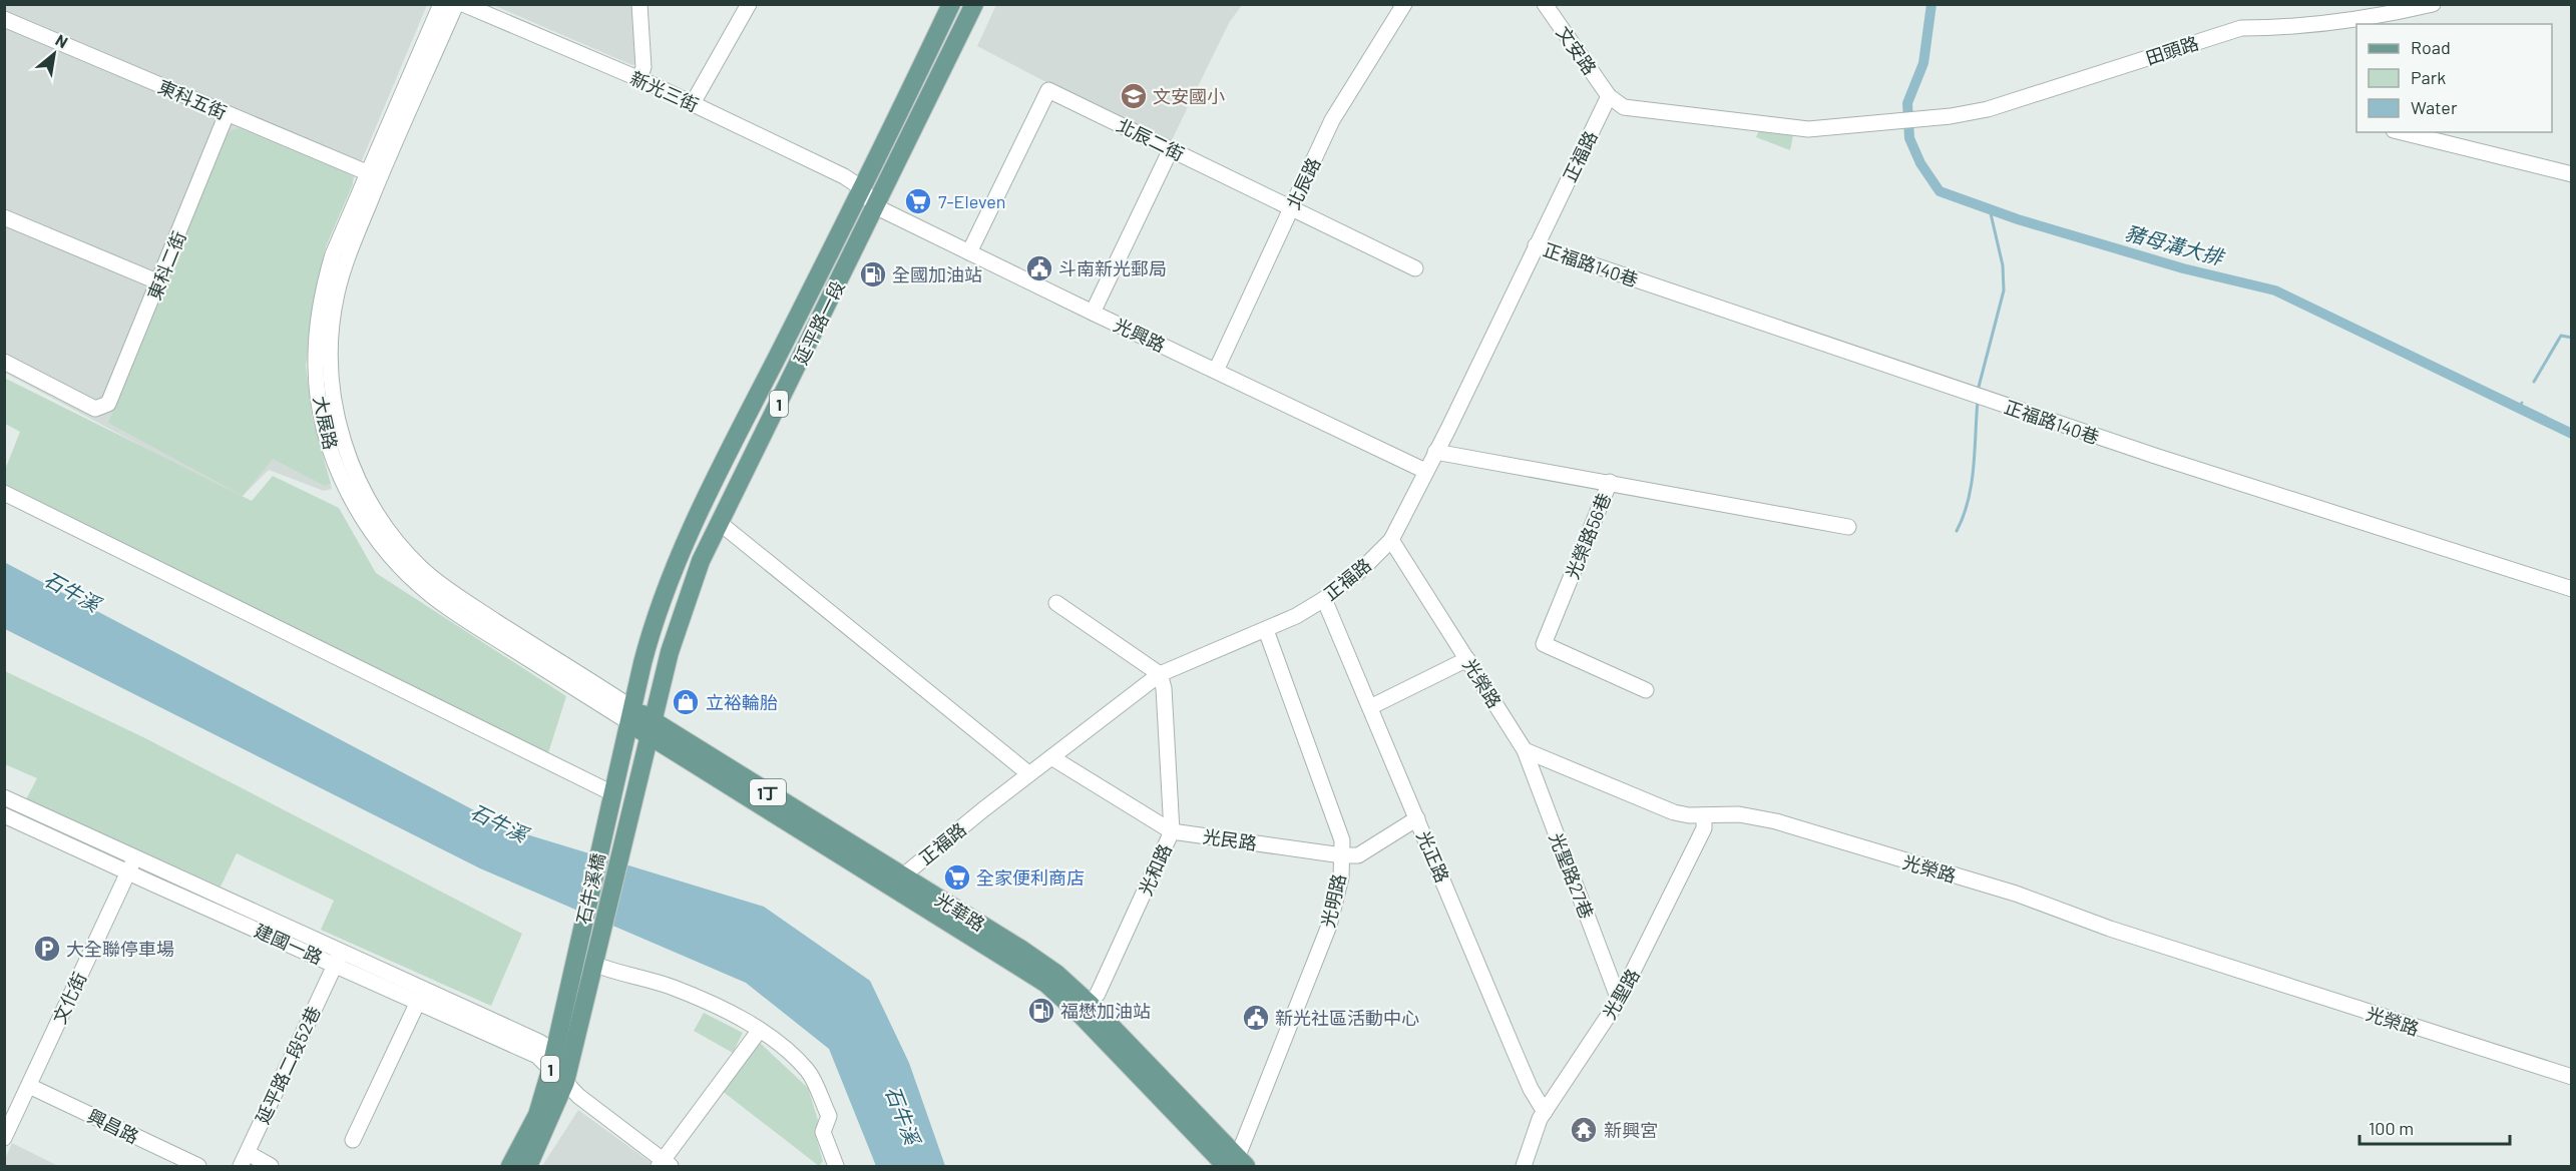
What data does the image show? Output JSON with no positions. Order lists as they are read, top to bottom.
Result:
{
  "streets": {
    "main road": [
      "延平路一段",
      "1",
      "1丁",
      "石牛溪橋",
      "光華路"
    ],
    "street": [
      "文安路",
      "田頭路",
      "新光三街",
      "東科五街",
      "北辰二街",
      "正福路",
      "北辰路",
      "正福路140巷",
      "東科二街",
      "光興路",
      "大展路",
      "光榮路56巷",
      "光榮路",
      "光民路",
      "光正路",
      "光和路",
      "光聖路27巷",
      "光明路",
      "建國一路",
      "光聖路",
      "文化街",
      "延平路二段52巷",
      "興昌路"
    ]
  },
  "crossings": [
    ["文安路", "田頭路"],
    ["文安路", "正福路"],
    ["田頭路", "正福路"],
    ["新光三街", "延平路一段"],
    ["新光三街", "光興路"],
    ["東科五街", "東科二街"],
    ["東科五街", "大展路"],
    ["北辰二街", "北辰路"],
    ["北辰二街", "光興路"],
    ["正福路", "正福路140巷"],
    ["正福路", "光興路"],
    ["正福路", "光榮路"],
    ["正福路", "光民路"],
    ["正福路", "光正路"],
    ["正福路", "光和路"],
    ["正福路", "光明路"],
    ["正福路", "光華路"],
    ["北辰路", "光興路"],
    ["延平路一段", "光興路"],
    ["延平路一段", "大展路"],
    ["延平路一段", "石牛溪橋"],
    ["延平路一段", "光華路"],
    ["1", "石牛溪橋"],
    ["1", "建國一路"],
    ["大展路", "光華路"],
    ["光榮路", "光聖路27巷"],
    ["光榮路", "光聖路"],
    ["光民路", "光正路"],
    ["光民路", "光和路"],
    ["光民路", "光明路"],
    ["光正路", "光聖路"],
    ["光和路", "光華路"],
    ["光聖路27巷", "光聖路"],
    ["石牛溪橋", "建國一路"],
    ["光明路", "光華路"],
    ["建國一路", "文化街"],
    ["建國一路", "延平路二段52巷"],
    ["文化街", "興昌路"]
  ],
  "water": ["豬母溝大排", "石牛溪"],
  "places": {
    "school or university": ["文安國小"],
    "supermarket": ["7-Eleven", "全家便利商店"],
    "public building": ["斗南新光郵局", "新光社區活動中心"],
    "fuel station": ["全國加油站", "福懋加油站"],
    "shop": ["立裕輪胎"],
    "parking": ["大全聯停車場"],
    "temple": ["新興宮"]
  },
  "legend": ["Road", "Park", "Water"],
  "scale_bar": "100 m",
  "north": "top right"
}
